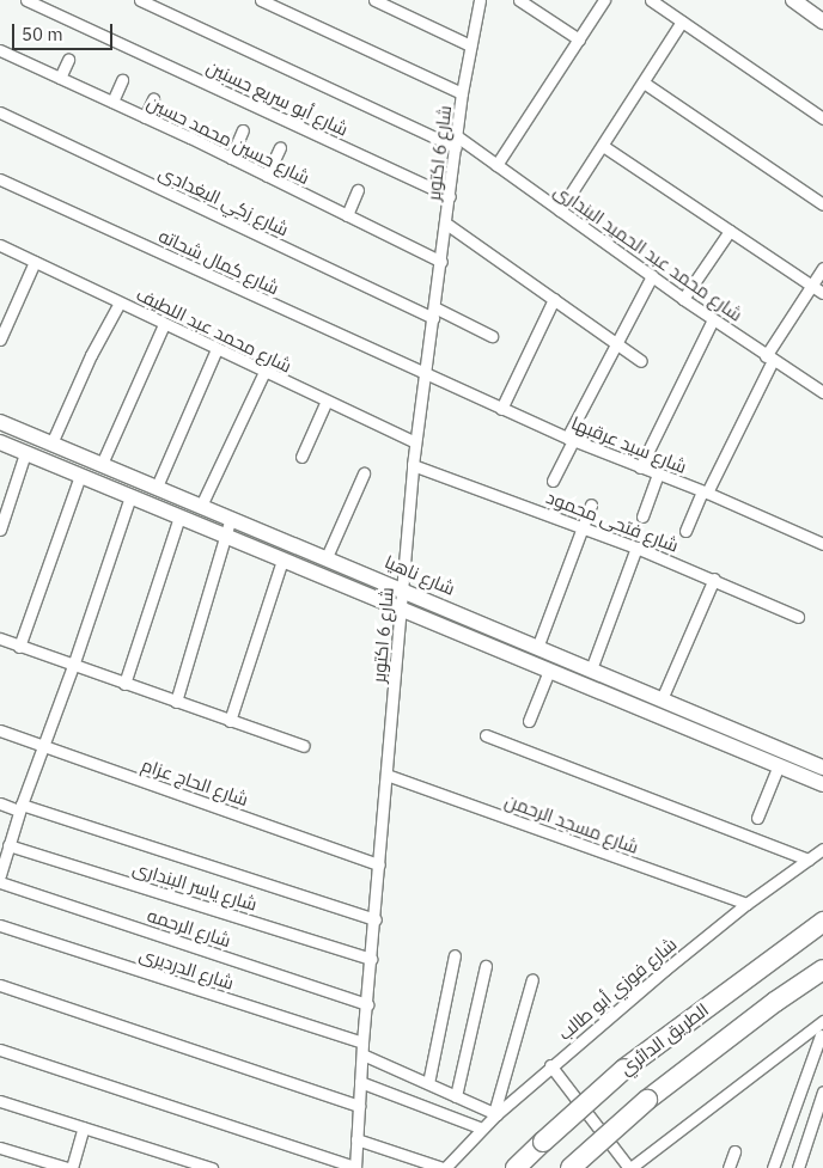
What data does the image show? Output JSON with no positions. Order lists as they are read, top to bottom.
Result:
{
  "streets": {
    "highway": ["الطريق الدائري"],
    "main road": ["شارع ناهيا"],
    "street": [
      "شارع أبو سريع حسنين",
      "شارع حسين محمد حسين",
      "شارع 6 اكتوبر",
      "شارع زكي البغدادى",
      "شارع محمد عبد الحميد البندارى",
      "شارع كمال شحاته",
      "شارع محمد عبد اللطيف",
      "شارع سيد عرقبها",
      "شارع فتحى محمود",
      "شارع الحاج عزام",
      "شارع مسجد الرحمن",
      "شارع ياسر البندارى",
      "شارع الرحمه",
      "شارع الدرديرى",
      "شارع فوزي أبو طالب"
    ]
  },
  "crossings": [
    ["شارع أبو سريع حسنين", "شارع 6 اكتوبر"],
    ["شارع حسين محمد حسين", "شارع 6 اكتوبر"],
    ["شارع 6 اكتوبر", "شارع زكي البغدادى"],
    ["شارع 6 اكتوبر", "شارع محمد عبد الحميد البندارى"],
    ["شارع 6 اكتوبر", "شارع كمال شحاته"],
    ["شارع 6 اكتوبر", "شارع محمد عبد اللطيف"],
    ["شارع 6 اكتوبر", "شارع سيد عرقبها"],
    ["شارع 6 اكتوبر", "شارع فتحى محمود"],
    ["شارع 6 اكتوبر", "شارع ناهيا"],
    ["شارع 6 اكتوبر", "شارع الحاج عزام"],
    ["شارع 6 اكتوبر", "شارع مسجد الرحمن"],
    ["شارع 6 اكتوبر", "شارع ياسر البندارى"],
    ["شارع 6 اكتوبر", "شارع الرحمه"],
    ["شارع 6 اكتوبر", "شارع الدرديرى"],
    ["شارع كمال شحاته", "شارع سيد عرقبها"],
    ["شارع مسجد الرحمن", "شارع فوزي أبو طالب"]
  ],
  "scale_bar": "50 m"
}
